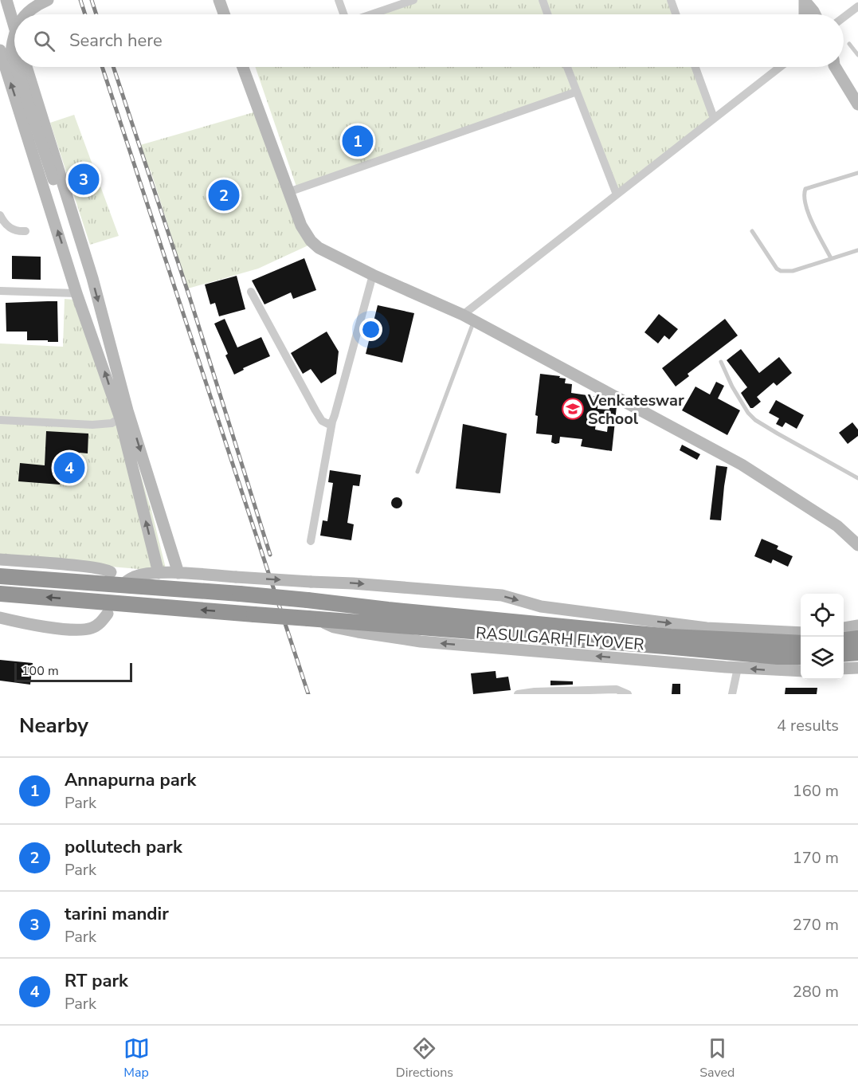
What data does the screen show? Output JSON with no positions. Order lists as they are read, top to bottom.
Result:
{
  "streets": {
    "highway": ["RASULGARH FLYOVER"]
  },
  "places": {
    "school or university": ["Venkateswar School"]
  },
  "scale_bar": "100 m",
  "page": {
    "search": "Search here",
    "pins": [
      "1",
      "3",
      "2",
      "4"
    ],
    "scale": "100 m",
    "heading": ["Nearby", "4 results"],
    "list": [
      {
        "mark": "1",
        "name": "Annapurna park",
        "note": "Park",
        "value": "160 m"
      },
      {
        "mark": "2",
        "name": "pollutech park",
        "note": "Park",
        "value": "170 m"
      },
      {
        "mark": "3",
        "name": "tarini mandir",
        "note": "Park",
        "value": "270 m"
      },
      {
        "mark": "4",
        "name": "RT park",
        "note": "Park",
        "value": "280 m"
      }
    ],
    "nav": ["Map", "Directions", "Saved"]
  }
}
